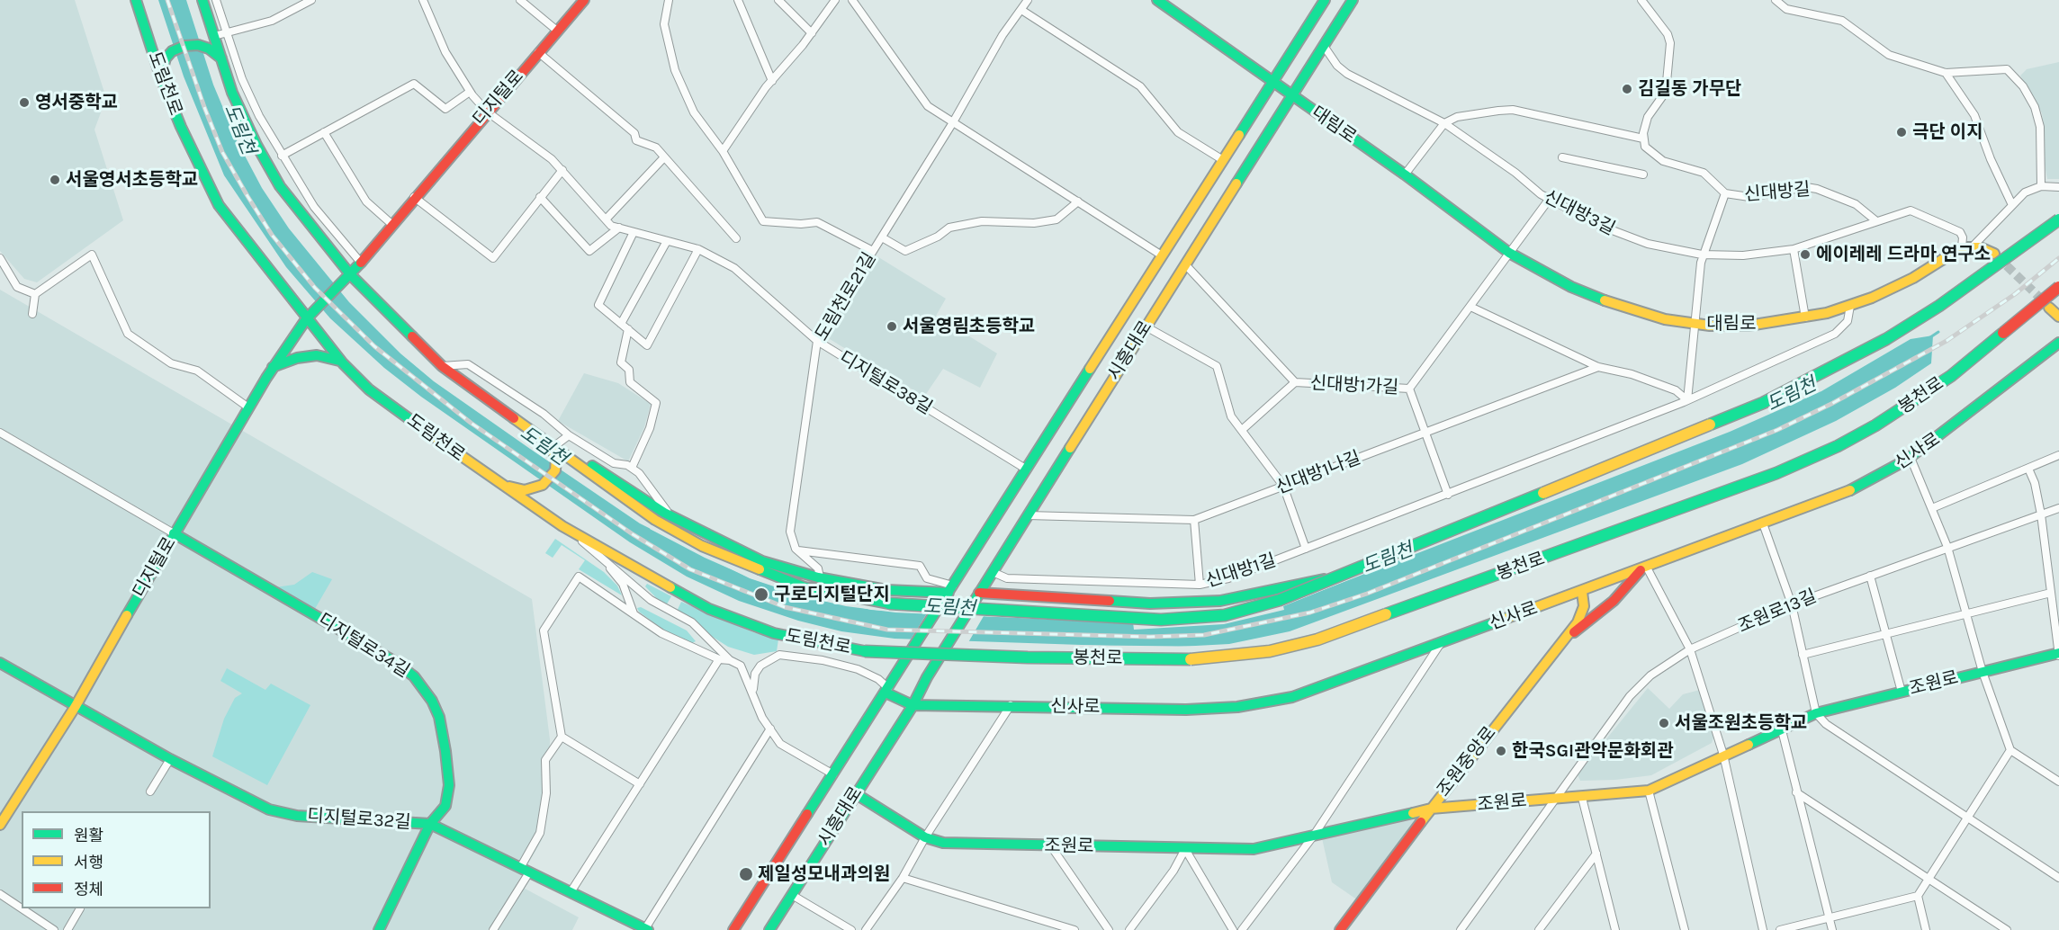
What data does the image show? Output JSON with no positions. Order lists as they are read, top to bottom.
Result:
{
  "streets": {
    "main road": [
      "도림천로",
      "디지털로",
      "대림로",
      "시흥대로",
      "봉천로",
      "신사로",
      "디지털로34길",
      "조원로",
      "조원중앙로",
      "디지털로32길"
    ],
    "street": [
      "신대방길",
      "신대방3길",
      "도림천로21길",
      "디지털로38길",
      "신대방1가길",
      "신대방1나길",
      "신대방1길",
      "조원로13길"
    ]
  },
  "crossings": [
    ["도림천로", "디지털로"],
    ["도림천로", "봉천로"],
    ["디지털로", "디지털로38길"],
    ["디지털로", "디지털로34길"],
    ["디지털로", "디지털로32길"],
    ["대림로", "시흥대로"],
    ["대림로", "신대방1가길"],
    ["대림로", "신대방1길"],
    ["신대방길", "신대방3길"],
    ["신대방3길", "시흥대로"],
    ["도림천로21길", "디지털로38길"],
    ["시흥대로", "디지털로38길"],
    ["시흥대로", "신대방1가길"],
    ["시흥대로", "신사로"],
    ["시흥대로", "신대방1나길"],
    ["시흥대로", "신대방1길"],
    ["시흥대로", "조원로"],
    ["시흥대로", "디지털로32길"],
    ["신사로", "조원중앙로"],
    ["조원로13길", "조원로"],
    ["디지털로34길", "디지털로32길"],
    ["조원로", "조원중앙로"]
  ],
  "water": ["도림천"],
  "places": [
    "김길동 가무단",
    "영서중학교",
    "극단 이지",
    "서울영서초등학교",
    "에이레레 드라마 연구소",
    "서울영림초등학교",
    "구로디지털단지",
    "서울조원초등학교",
    "한국SGI관악문화회관",
    "제일성모내과의원"
  ],
  "legend": ["원활", "서행", "정체"]
}
